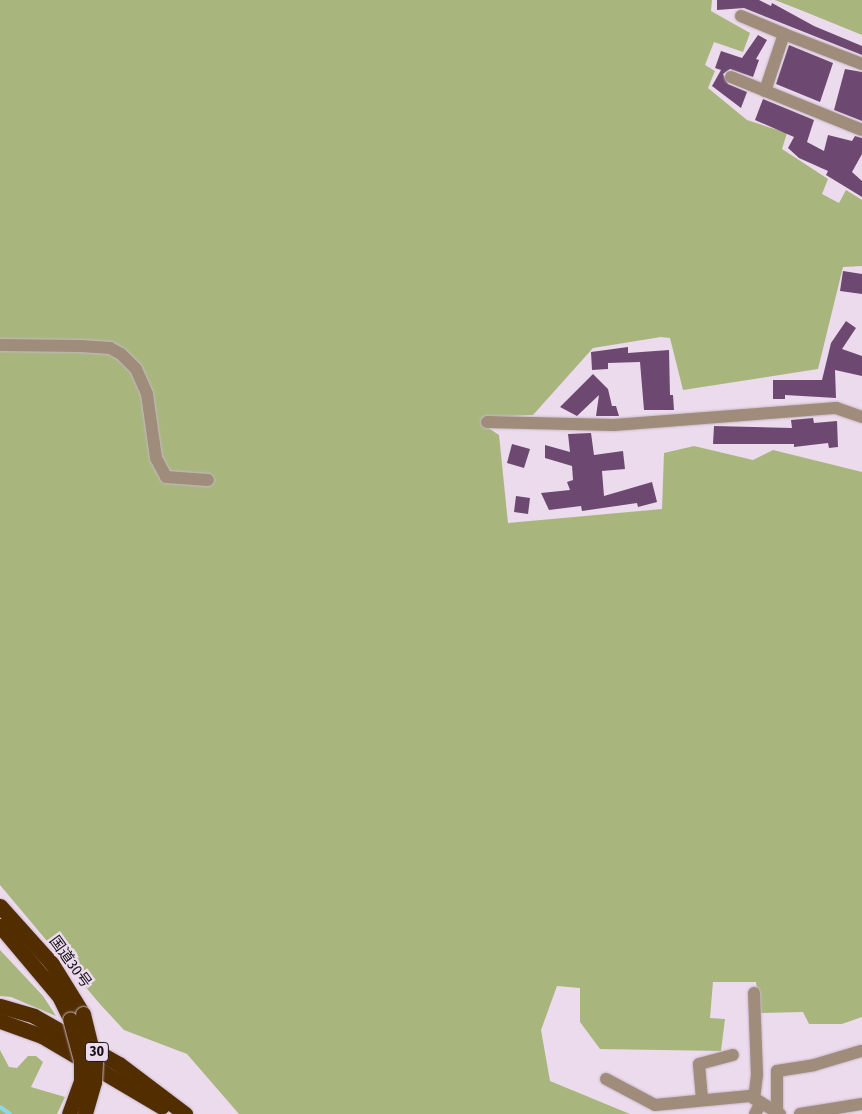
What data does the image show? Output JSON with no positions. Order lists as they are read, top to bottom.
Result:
{
  "streets": {
    "highway": ["国道30号", "30"]
  }
}
